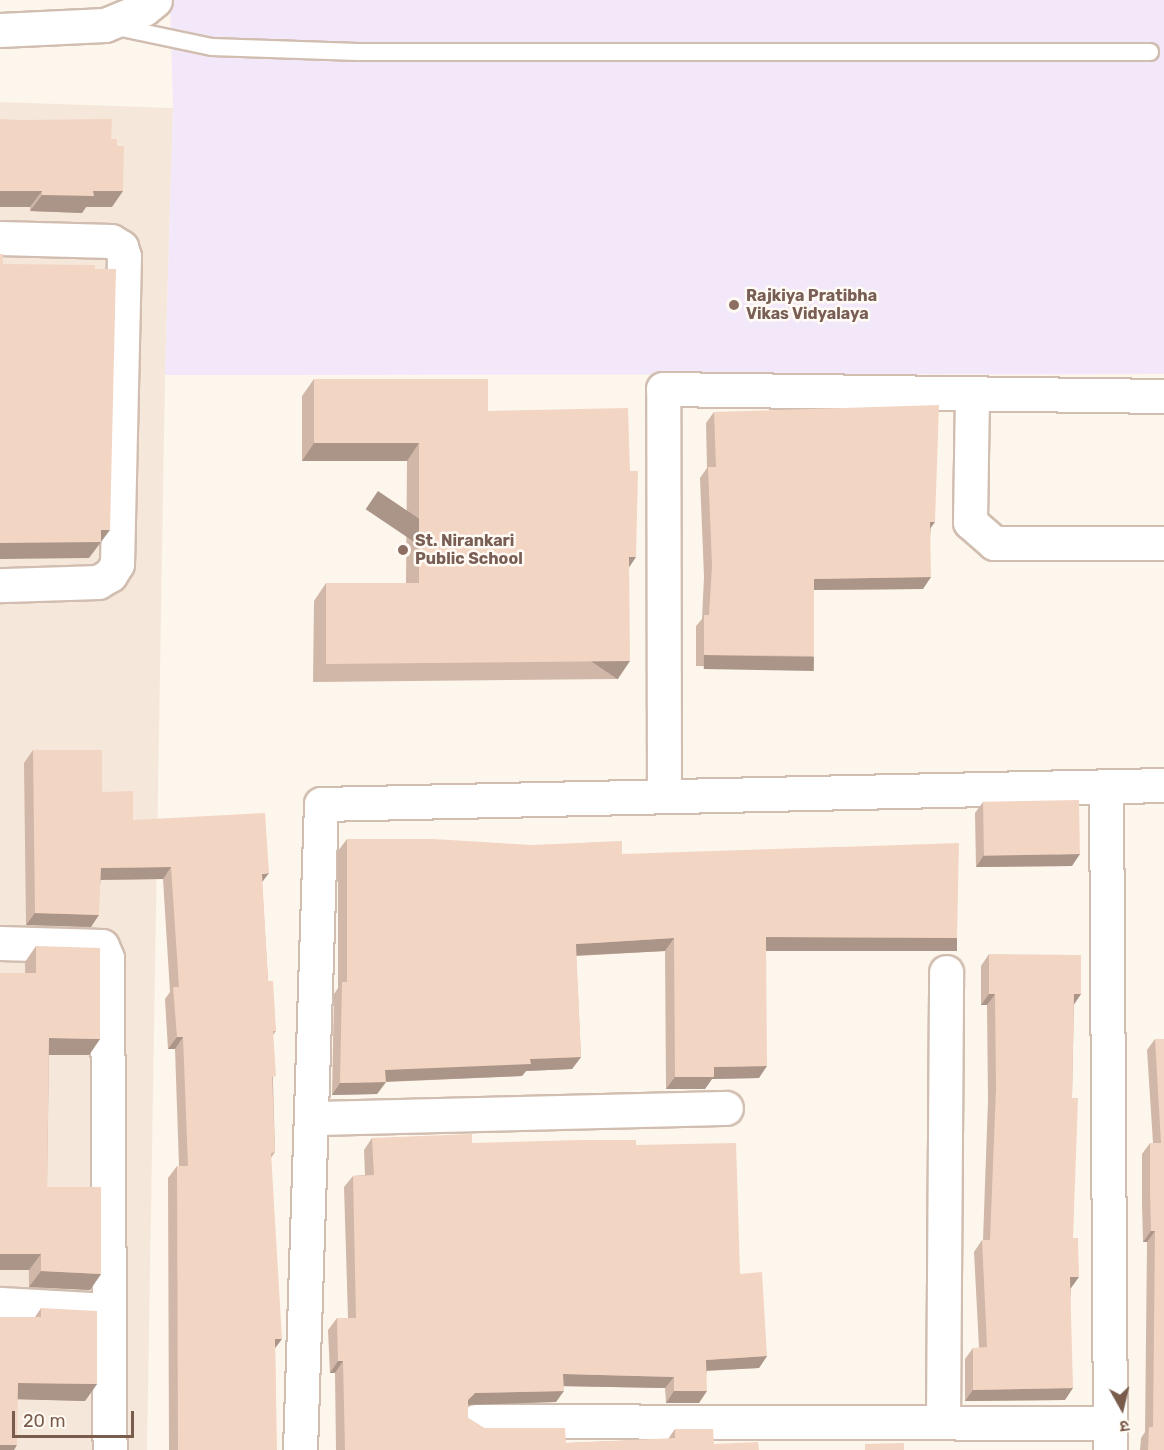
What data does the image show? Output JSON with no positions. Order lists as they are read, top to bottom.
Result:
{
  "places": ["Rajkiya Pratibha Vikas Vidyalaya", "St. Nirankari Public School"],
  "scale_bar": "20 m",
  "north": "bottom"
}
